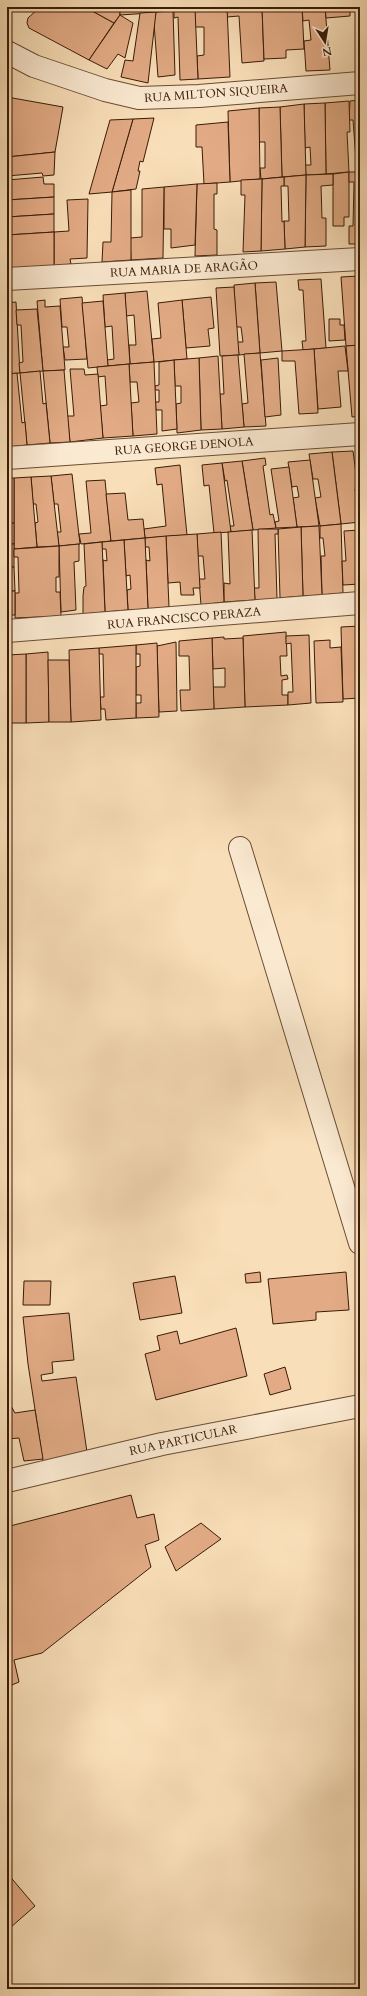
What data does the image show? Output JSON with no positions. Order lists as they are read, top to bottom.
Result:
{
  "streets": {
    "street": [
      "RUA MILTON SIQUEIRA",
      "RUA MARIA DE ARAGÃO",
      "RUA GEORGE DENOLA",
      "RUA FRANCISCO PERAZA",
      "RUA PARTICULAR"
    ]
  },
  "north": "bottom"
}
